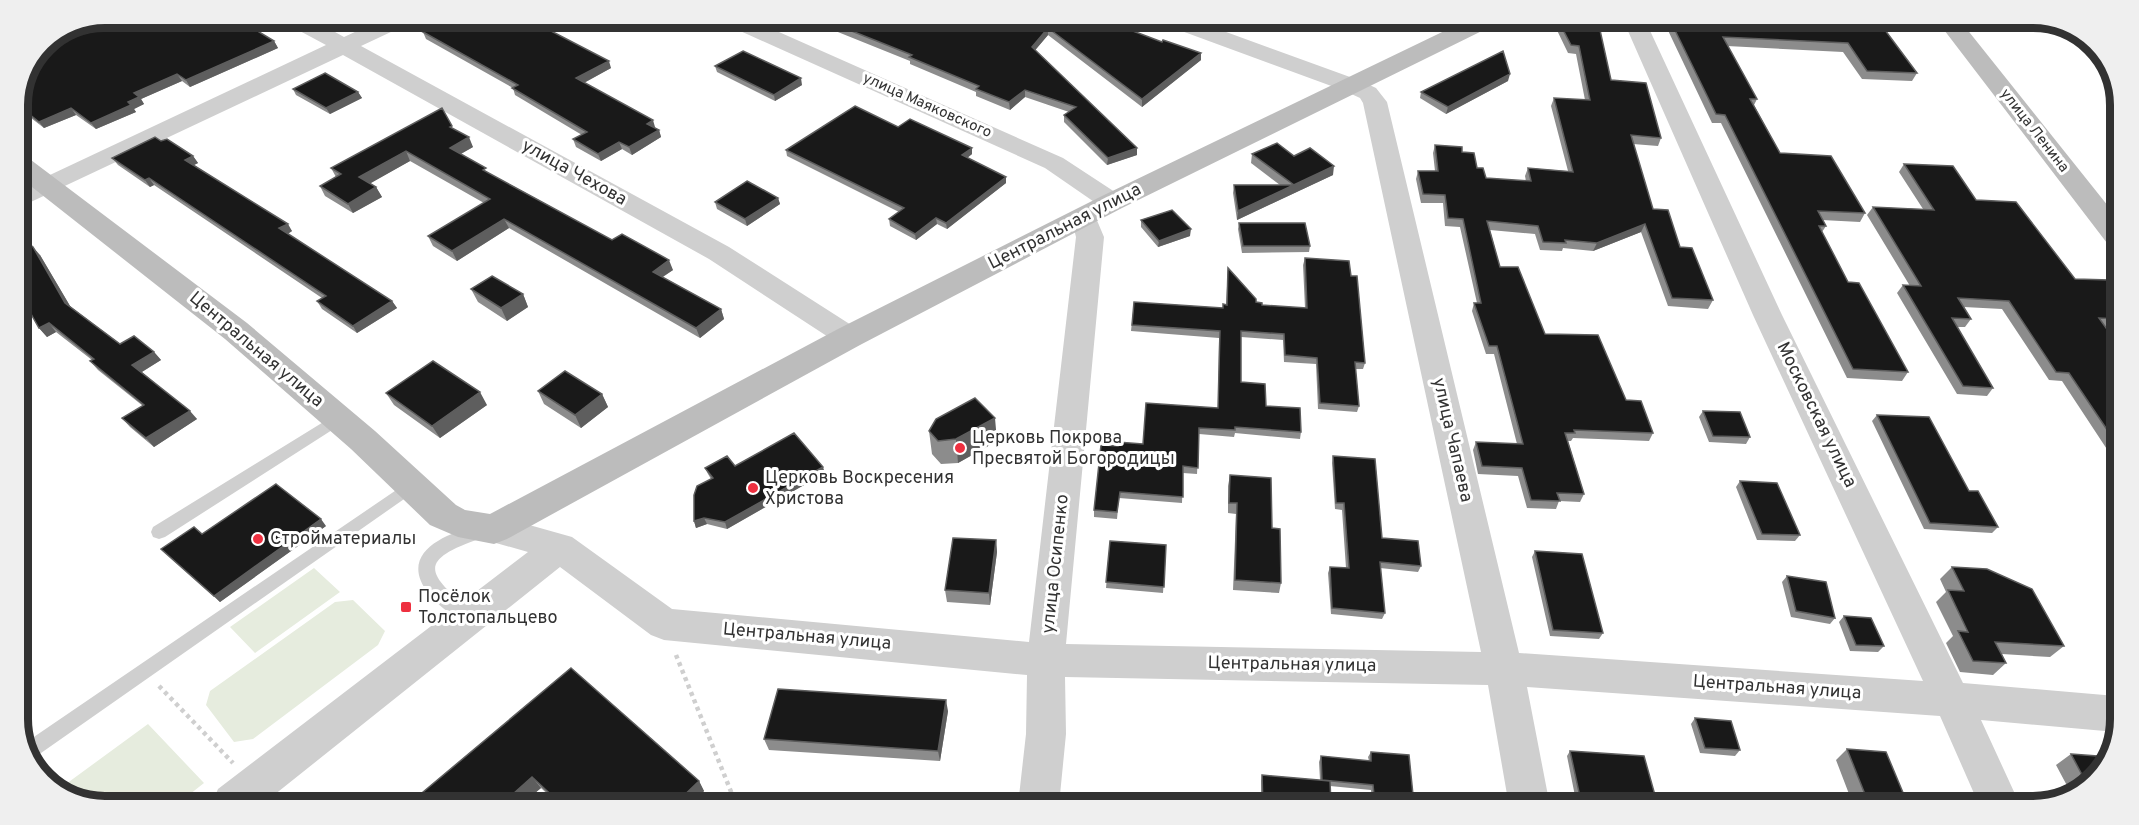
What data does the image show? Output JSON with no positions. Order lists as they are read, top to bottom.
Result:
{
  "streets": {
    "street": [
      "улица Маяковского",
      "улица Ленина",
      "улица Чехова",
      "Центральная улица",
      "Московская улица",
      "улица Чапаева",
      "улица Осипенко"
    ]
  },
  "crossings": [
    ["улица Маяковского", "Центральная улица"],
    ["улица Чехова", "Центральная улица"],
    ["Центральная улица", "Московская улица"],
    ["Центральная улица", "улица Чапаева"],
    ["Центральная улица", "улица Осипенко"]
  ],
  "places": {
    "other": ["Церковь Покрова Пресвятой Богородицы", "Церковь Воскресения Христова", "Стройматериалы"],
    "transit": ["Посёлок Толстопальцево"]
  }
}
